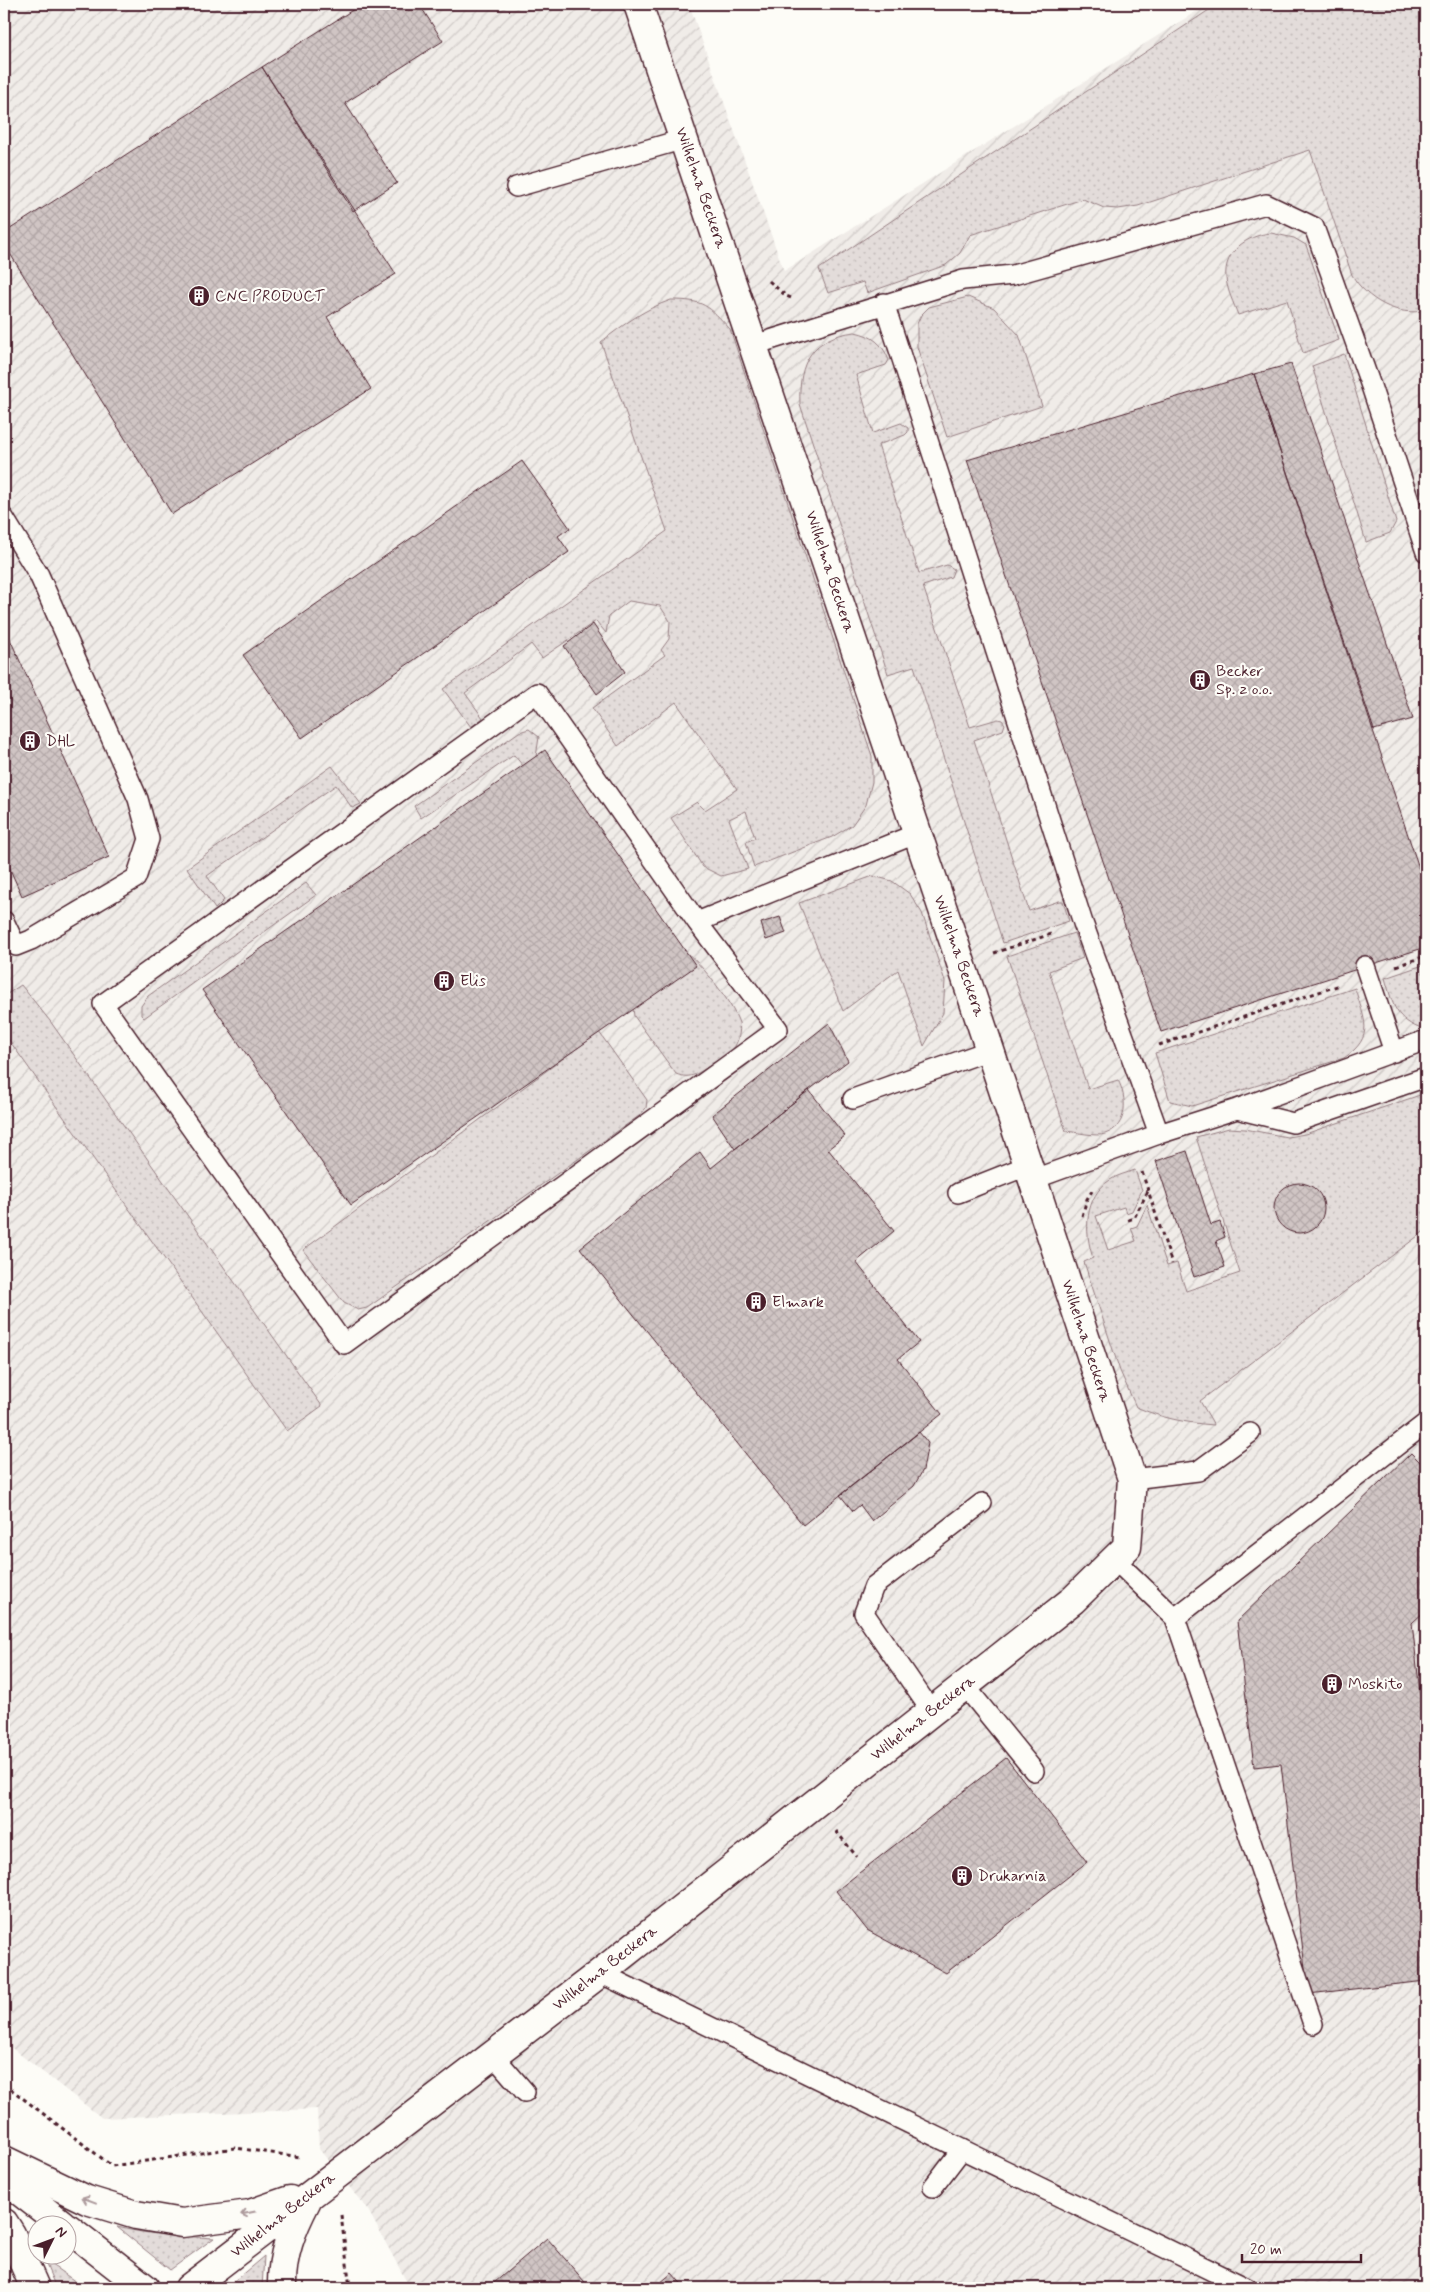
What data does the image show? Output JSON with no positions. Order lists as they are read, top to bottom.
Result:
{
  "streets": {
    "street": ["Wilhelma Beckera"]
  },
  "places": {
    "building": [
      "CNC PRODUCT",
      "Becker Sp. z o.o.",
      "DHL",
      "Elis",
      "Elmark",
      "Moskito",
      "Drukarnia"
    ]
  },
  "scale_bar": "20 m",
  "north": "top right"
}
